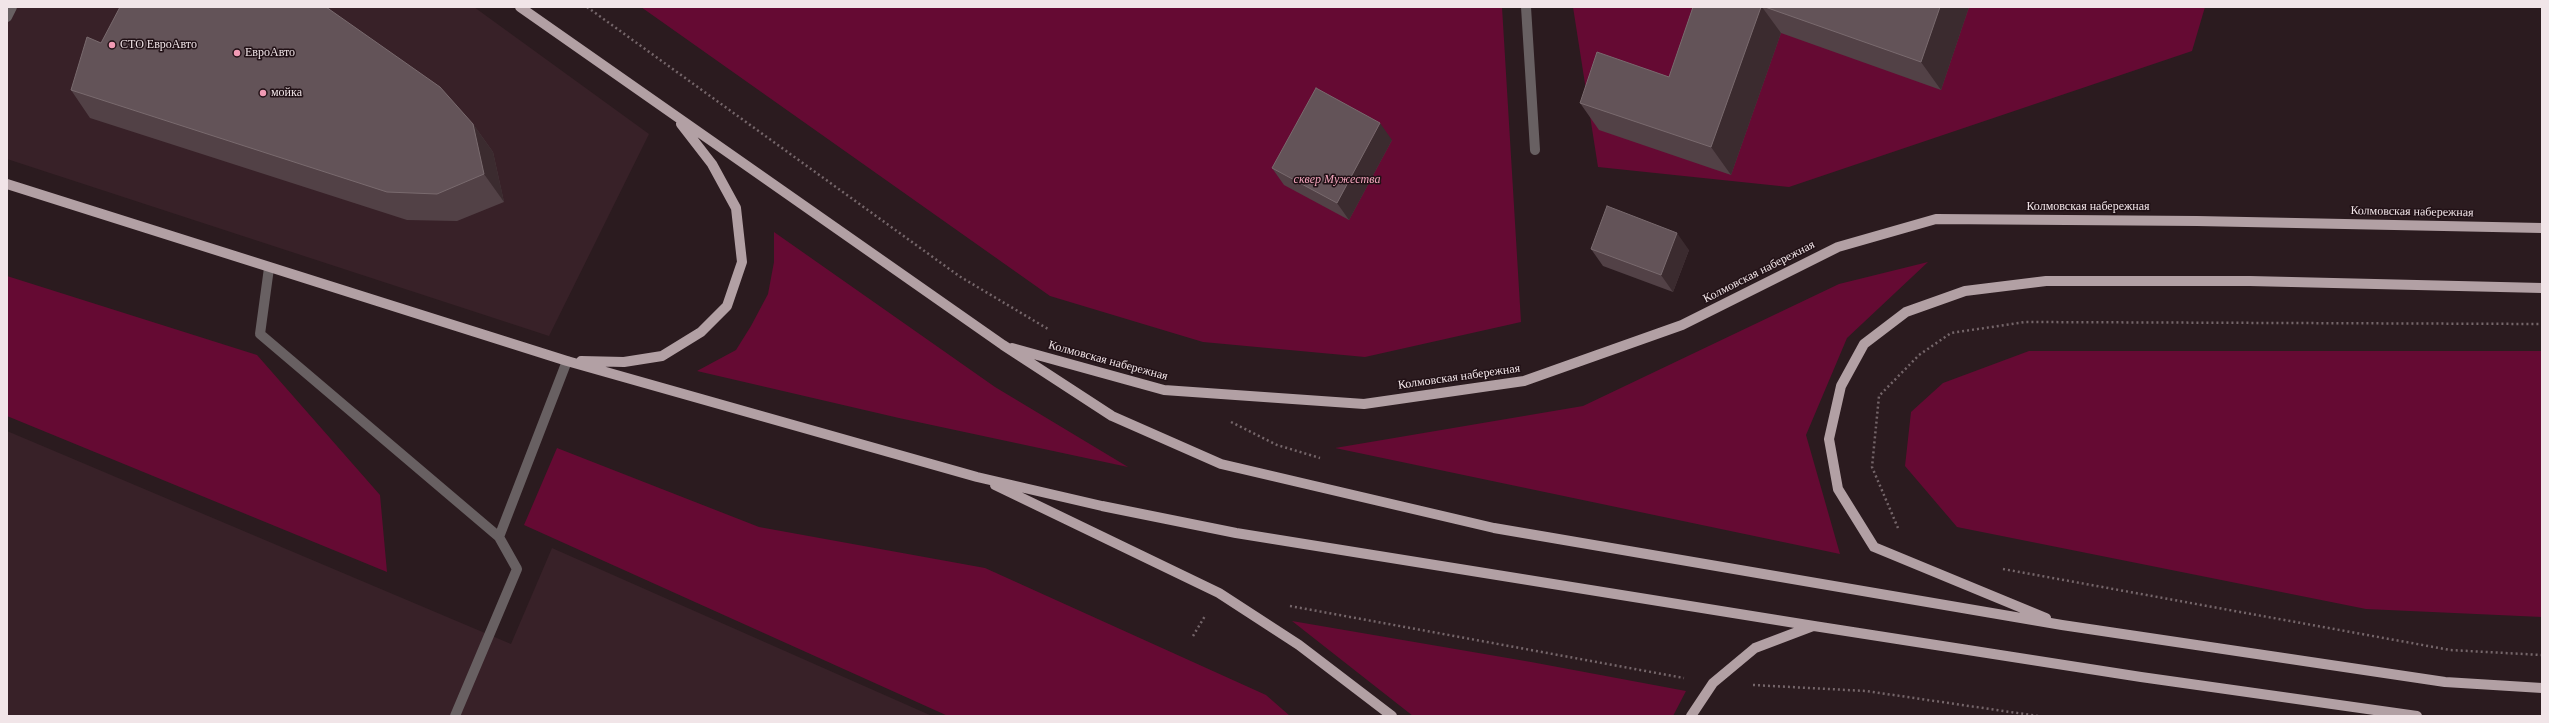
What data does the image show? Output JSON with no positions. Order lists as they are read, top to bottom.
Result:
{
  "streets": {
    "main road": ["Колмовская набережная"]
  },
  "parks": ["сквер Мужества"],
  "places": ["СТО ЕвроАвто", "ЕвроАвто", "мойка"]
}
